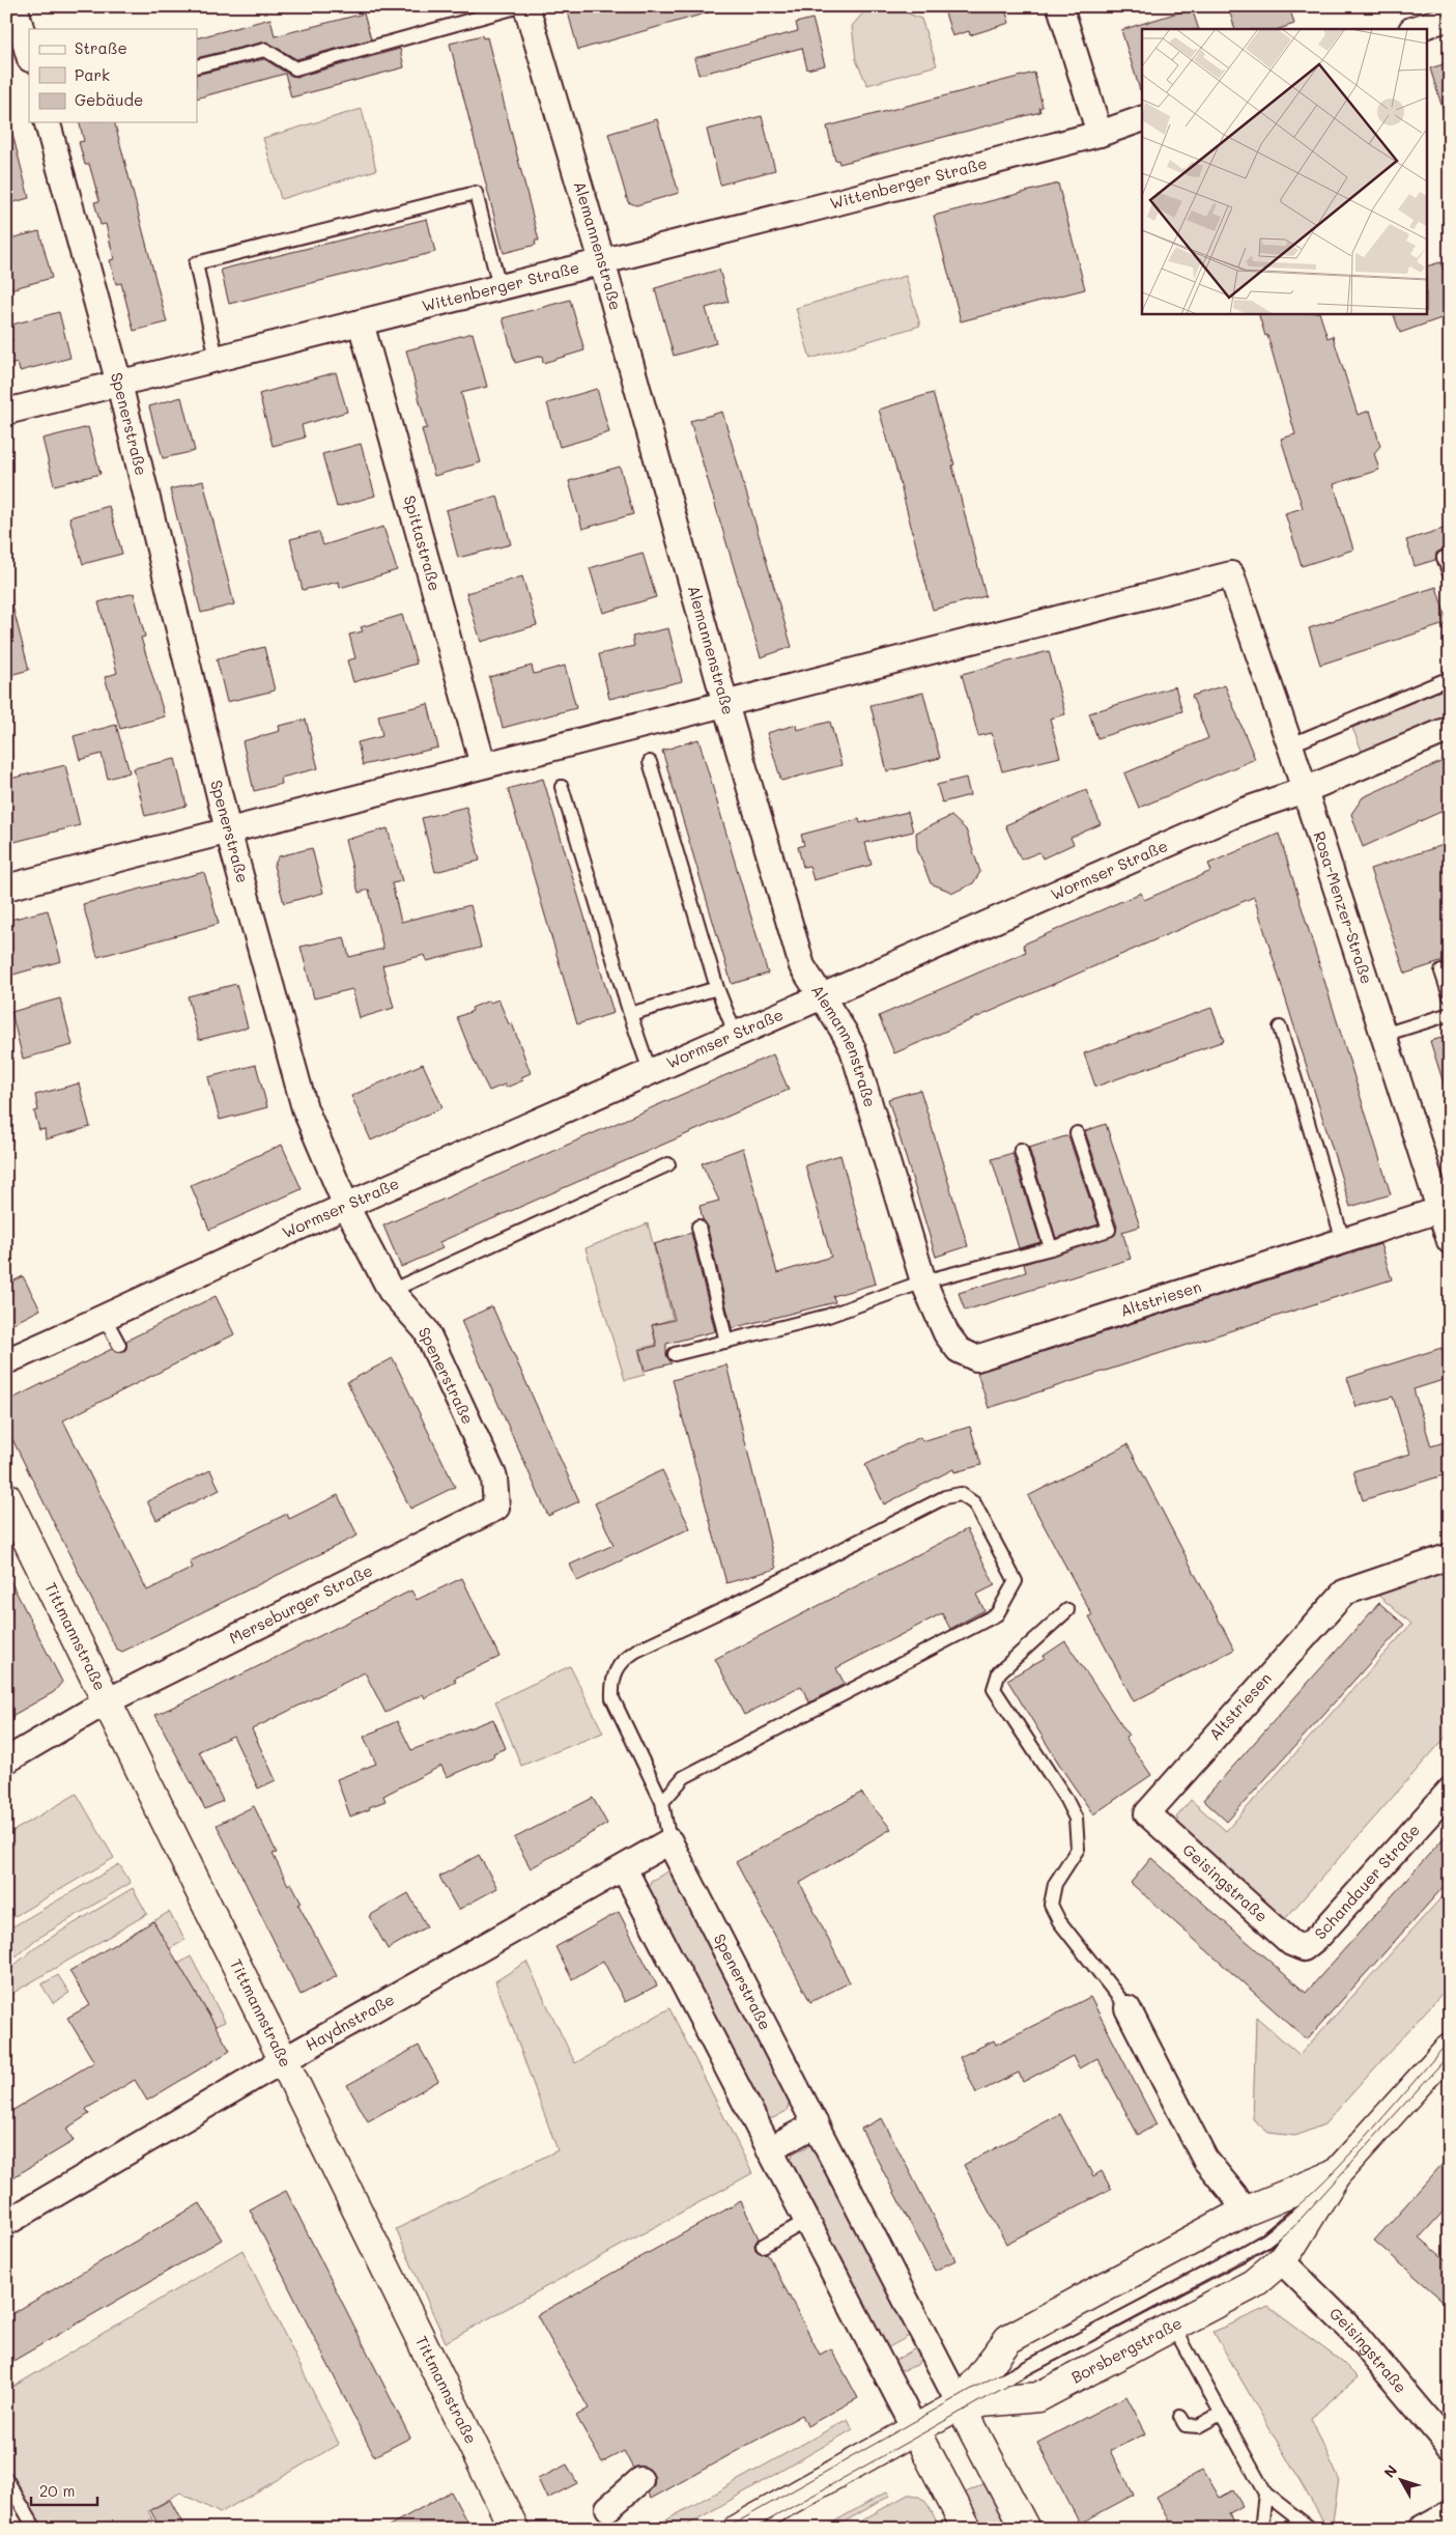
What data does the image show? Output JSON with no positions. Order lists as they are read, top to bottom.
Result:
{
  "streets": {
    "street": [
      "Wittenberger Straße",
      "Alemannenstraße",
      "Spenerstraße",
      "Spittastraße",
      "Wormser Straße",
      "Rosa-Menzer-Straße",
      "Altstriesen",
      "Merseburger Straße",
      "Tittmannstraße",
      "Schandauer Straße",
      "Geisingstraße",
      "Haydnstraße",
      "Borsbergstraße"
    ]
  },
  "crossings": [
    ["Wittenberger Straße", "Alemannenstraße"],
    ["Wittenberger Straße", "Spenerstraße"],
    ["Wittenberger Straße", "Spittastraße"],
    ["Alemannenstraße", "Wormser Straße"],
    ["Alemannenstraße", "Rosa-Menzer-Straße"],
    ["Alemannenstraße", "Altstriesen"],
    ["Spenerstraße", "Wormser Straße"],
    ["Spenerstraße", "Merseburger Straße"],
    ["Spenerstraße", "Haydnstraße"],
    ["Spenerstraße", "Borsbergstraße"],
    ["Wormser Straße", "Rosa-Menzer-Straße"],
    ["Rosa-Menzer-Straße", "Altstriesen"],
    ["Altstriesen", "Geisingstraße"],
    ["Merseburger Straße", "Tittmannstraße"],
    ["Tittmannstraße", "Haydnstraße"],
    ["Schandauer Straße", "Geisingstraße"],
    ["Geisingstraße", "Borsbergstraße"]
  ],
  "legend": ["Straße", "Park", "Gebäude"],
  "scale_bar": "20 m",
  "north": "top left"
}
